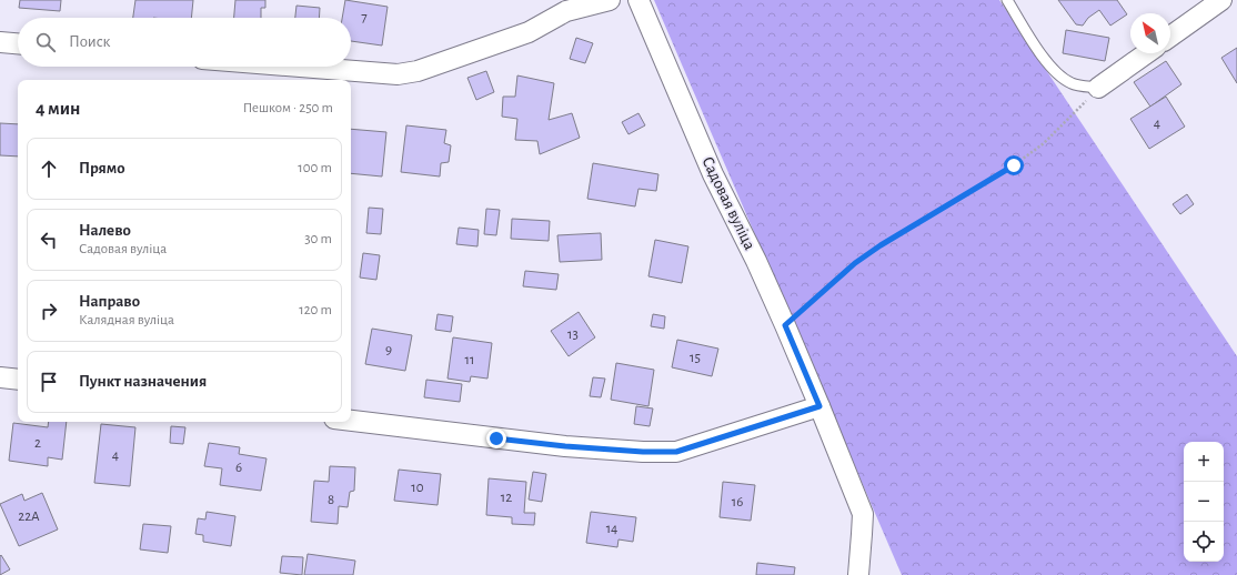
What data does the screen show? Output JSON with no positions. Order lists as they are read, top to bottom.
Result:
{
  "streets": {
    "street": ["Садовая вуліца"]
  },
  "house_numbers": [
    "7",
    "4",
    "13",
    "9",
    "15",
    "11",
    "2",
    "4",
    "6",
    "10",
    "12",
    "8",
    "16",
    "22А",
    "14"
  ],
  "north": "top left",
  "page": {
    "search": "Поиск",
    "heading": ["4 мин", "Пешком · 250 m"],
    "list": [
      ["Прямо", "100 m"],
      ["Налево", "Садовая вуліца", "30 m"],
      ["Направо", "Калядная вуліца", "120 m"],
      "Пункт назначения"
    ],
    "map_buttons": ["+", "−"]
  }
}
